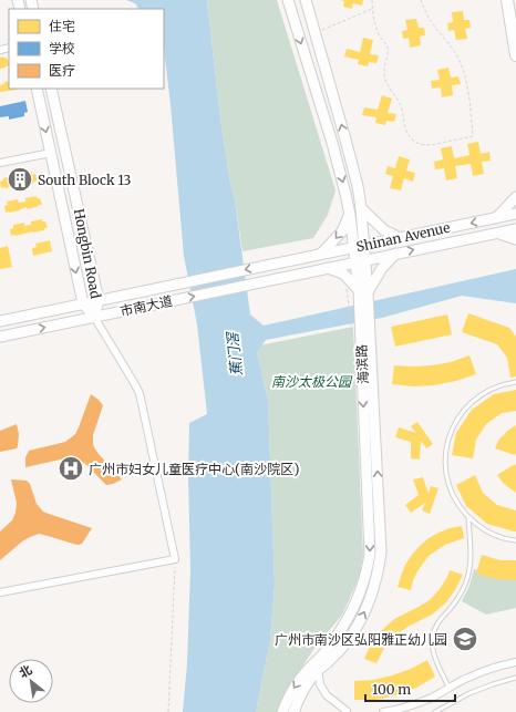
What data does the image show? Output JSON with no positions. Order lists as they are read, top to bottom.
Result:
{
  "streets": {
    "street": [
      "Shinan Avenue",
      "Hongbin Road",
      "市南大道",
      "海滨路"
    ]
  },
  "crossings": [
    ["Shinan Avenue", "市南大道"],
    ["Shinan Avenue", "海滨路"],
    ["Hongbin Road", "市南大道"]
  ],
  "water": ["蕉门滘"],
  "parks": ["南沙太极公园"],
  "places": {
    "building": ["South Block 13"],
    "hospital": ["广州市妇女儿童医疗中心(南沙院区)"],
    "school or university": ["广州市南沙区弘阳雅正幼儿园"]
  },
  "legend": ["住宅", "学校", "医疗"],
  "scale_bar": "100 m",
  "north": "top left"
}
